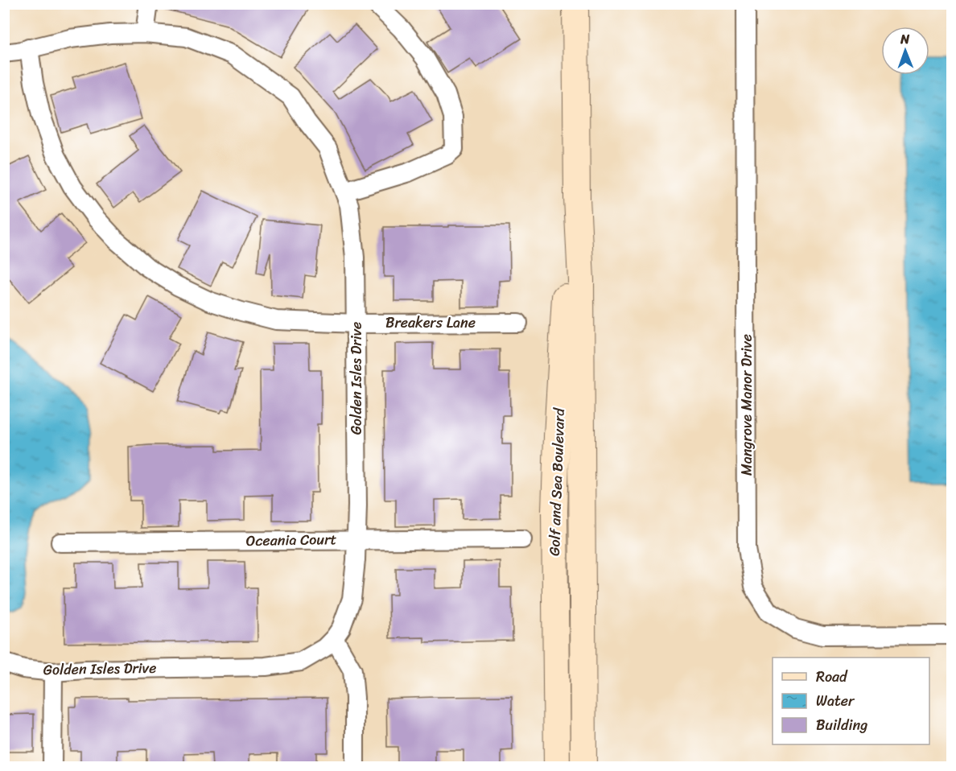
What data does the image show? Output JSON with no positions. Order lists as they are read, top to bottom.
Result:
{
  "streets": {
    "street": [
      "Breakers Lane",
      "Golden Isles Drive",
      "Mangrove Manor Drive",
      "Golf and Sea Boulevard",
      "Oceania Court"
    ]
  },
  "crossings": [
    ["Breakers Lane", "Golden Isles Drive"],
    ["Golden Isles Drive", "Oceania Court"]
  ],
  "legend": ["Road", "Water", "Building"],
  "north": "top"
}
